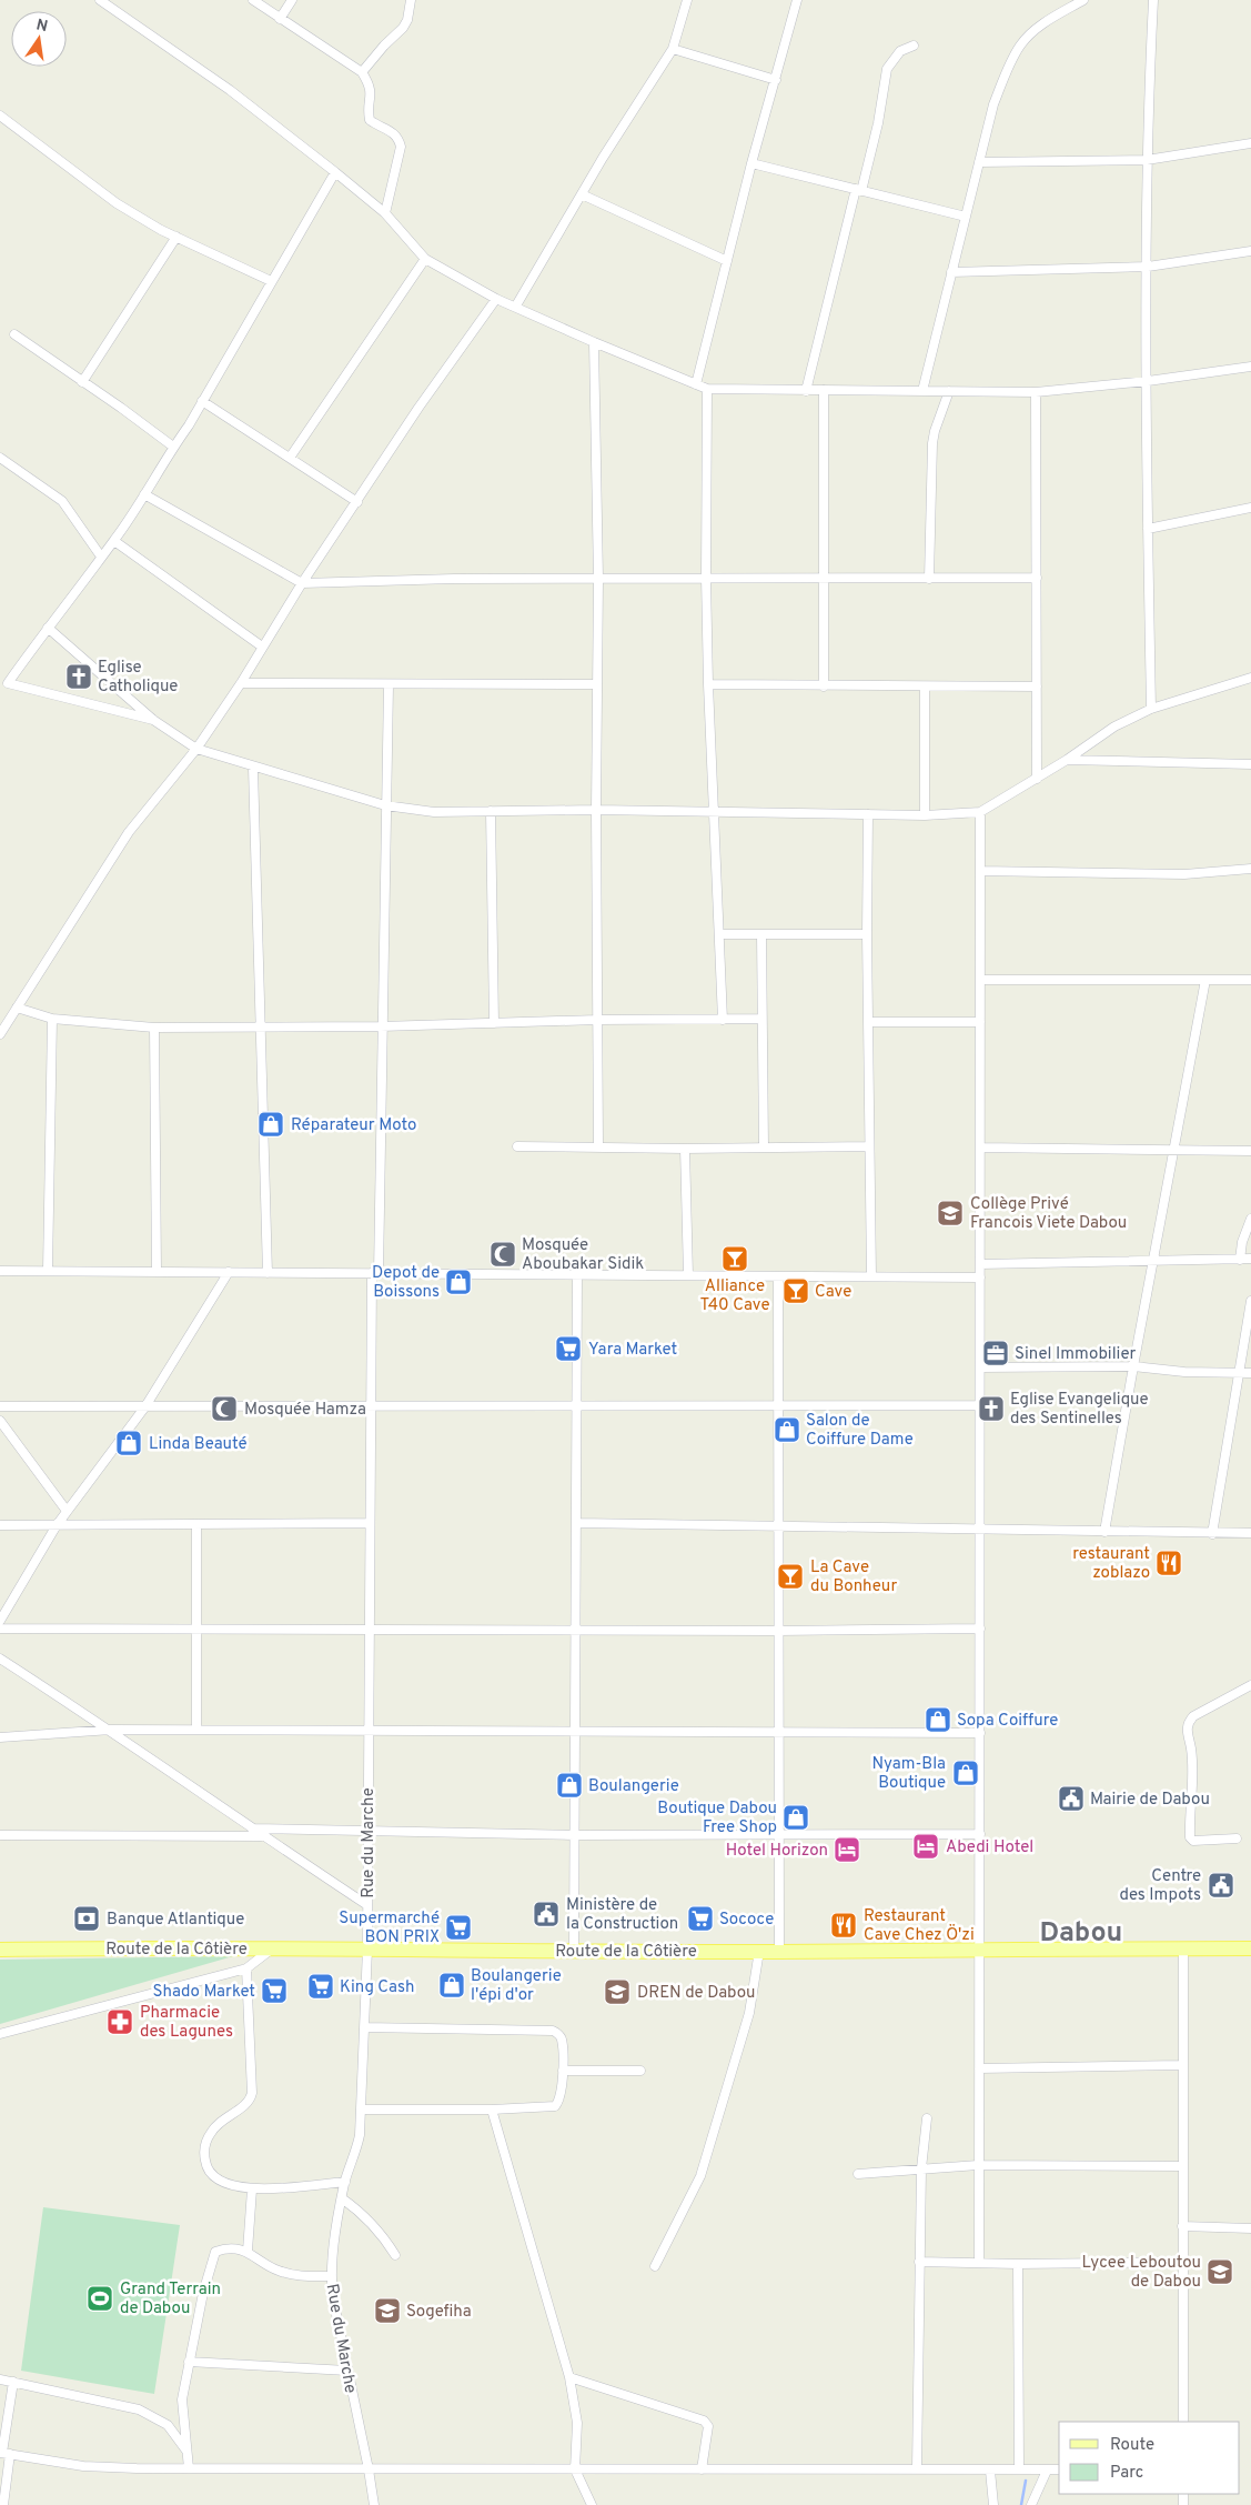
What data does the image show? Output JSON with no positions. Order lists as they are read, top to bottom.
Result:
{
  "streets": {
    "main road": ["Route de la Côtière"],
    "street": ["Rue du Marche"]
  },
  "crossings": [
    ["Rue du Marche", "Route de la Côtière"]
  ],
  "districts": ["Dabou"],
  "places": {
    "church": ["Eglise Catholique", "Eglise Evangelique des Sentinelles"],
    "shop": [
      "Réparateur Moto",
      "Depot de Boissons",
      "Salon de Coiffure Dame",
      "Linda Beauté",
      "Sopa Coiffure",
      "Nyam-Bla Boutique",
      "Boulangerie",
      "Boutique Dabou Free Shop",
      "Boulangerie l'épi d'or"
    ],
    "school or university": [
      "Collège Privé Francois Viete Dabou",
      "DREN de Dabou",
      "Lycee Leboutou de Dabou",
      "Sogefiha"
    ],
    "mosque": ["Mosquée Aboubakar Sidik", "Mosquée Hamza"],
    "bar": ["Alliance T40 Cave", "Cave", "La Cave du Bonheur"],
    "supermarket": [
      "Yara Market",
      "Sococe",
      "Supermarché BON PRIX",
      "King Cash",
      "Shado Market"
    ],
    "office": ["Sinel Immobilier"],
    "restaurant": ["restaurant zoblazo", "Restaurant Cave Chez Ö'zi"],
    "public building": ["Mairie de Dabou", "Centre des Impots", "Ministère de la Construction"],
    "hotel": ["Abedi Hotel", "Hotel Horizon"],
    "bank": ["Banque Atlantique"],
    "pharmacy": ["Pharmacie des Lagunes"],
    "sports": ["Grand Terrain de Dabou"]
  },
  "legend": ["Route", "Parc"],
  "north": "top"
}
